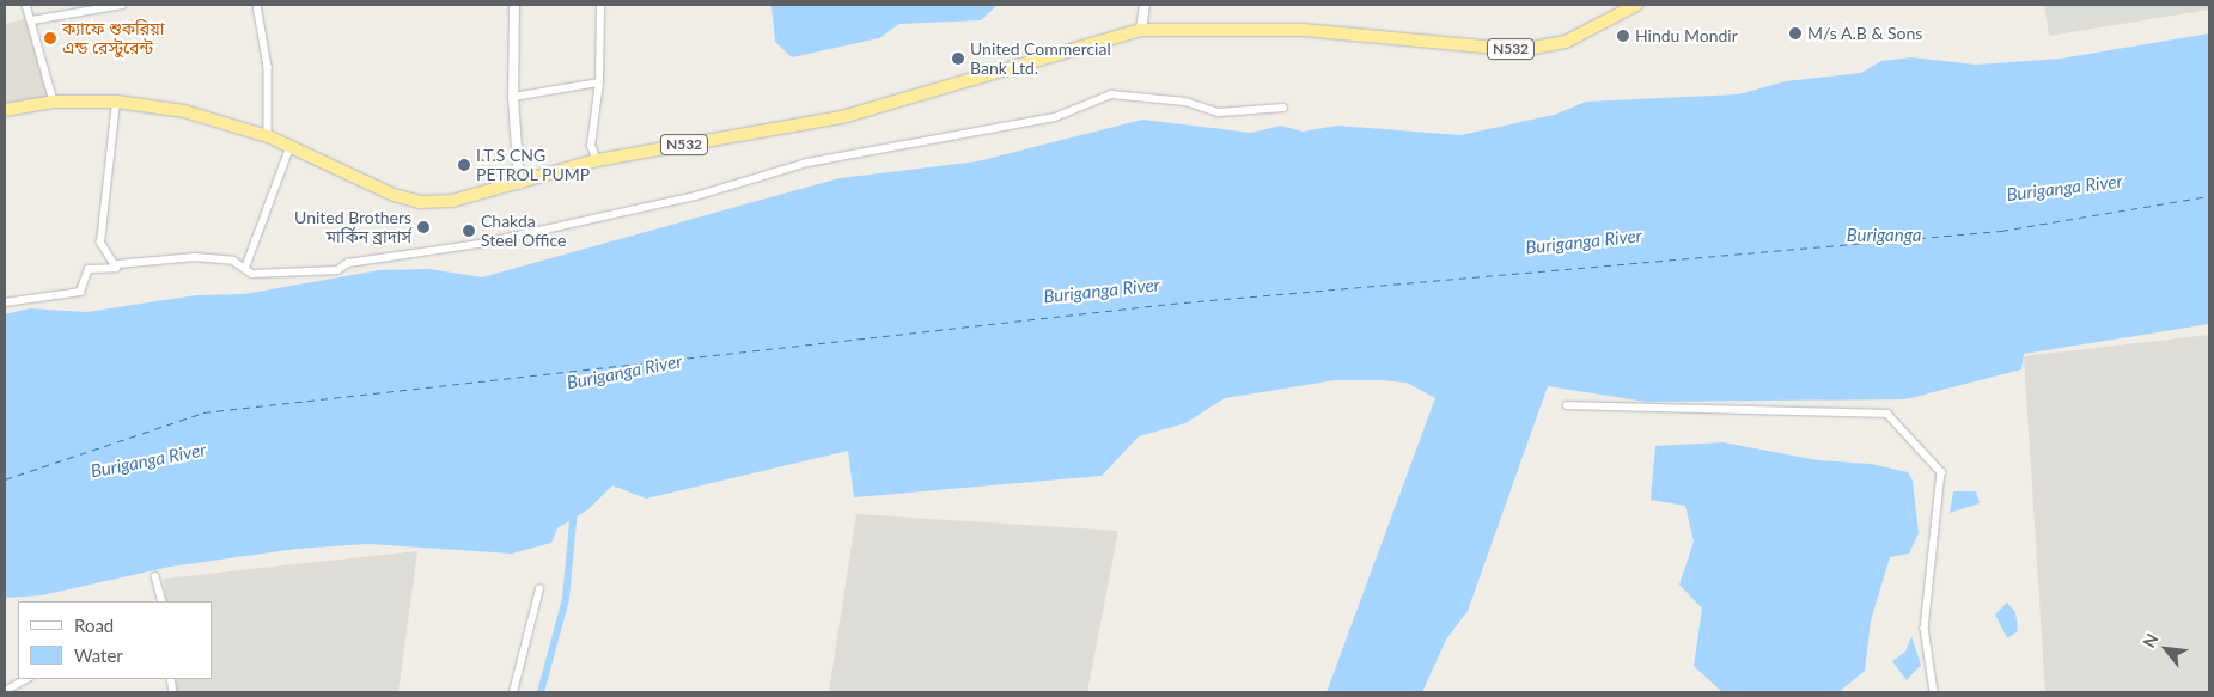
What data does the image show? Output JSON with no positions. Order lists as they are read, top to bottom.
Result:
{
  "streets": {
    "highway": ["N532"]
  },
  "water": ["Buriganga River", "Buriganga"],
  "places": [
    "M/s A.B & Sons",
    "Hindu Mondir",
    "ক্যাফে শুকরিয়া এন্ড রেস্টুরেন্ট",
    "United Commercial Bank Ltd.",
    "I.T.S CNG PETROL PUMP",
    "United Brothers মার্কিন ব্রাদার্স",
    "Chakda Steel Office"
  ],
  "legend": ["Road", "Water"],
  "north": "top left"
}
